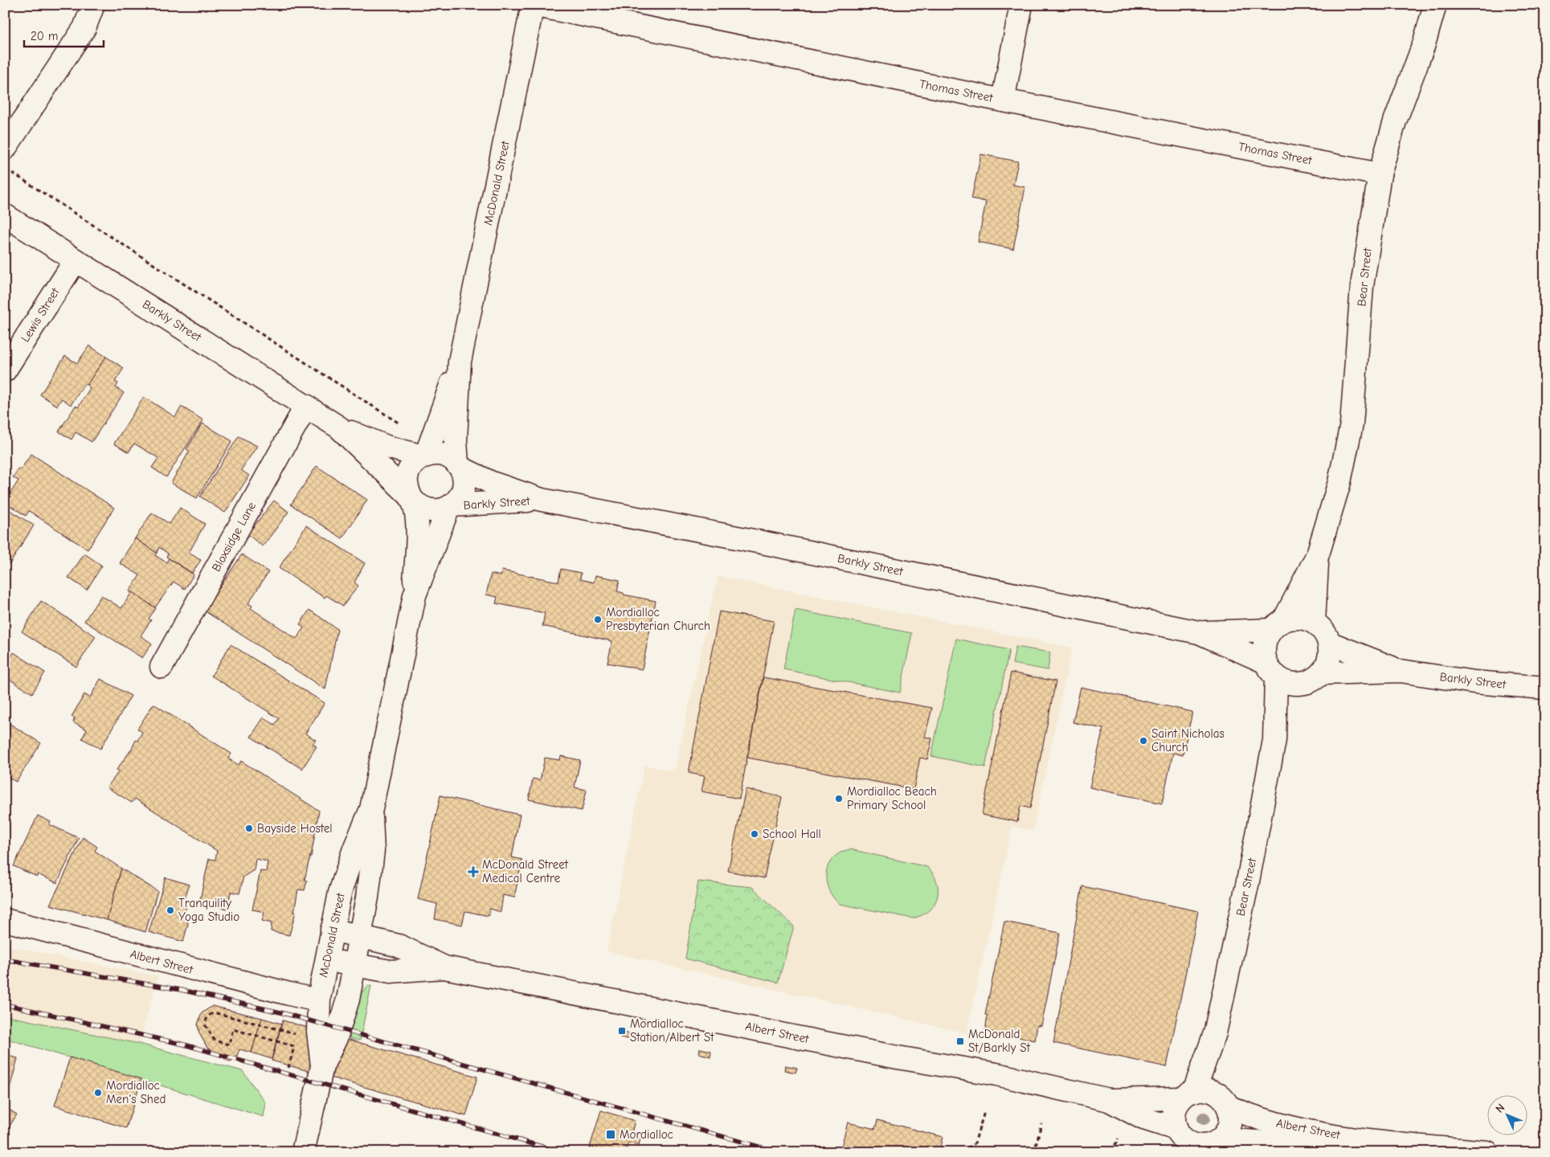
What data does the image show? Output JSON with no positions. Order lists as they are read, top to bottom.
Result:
{
  "streets": {
    "street": [
      "Thomas Street",
      "McDonald Street",
      "Bear Street",
      "Lewis Street",
      "Barkly Street",
      "Bloxsidge Lane",
      "Albert Street"
    ]
  },
  "crossings": [
    ["Thomas Street", "McDonald Street"],
    ["Thomas Street", "Bear Street"],
    ["McDonald Street", "Barkly Street"],
    ["McDonald Street", "Albert Street"],
    ["Bear Street", "Barkly Street"],
    ["Bear Street", "Albert Street"],
    ["Lewis Street", "Barkly Street"],
    ["Barkly Street", "Bloxsidge Lane"]
  ],
  "places": {
    "other": [
      "Mordialloc Presbyterian Church",
      "Saint Nicholas Church",
      "Mordialloc Beach Primary School",
      "Bayside Hostel",
      "School Hall",
      "Tranquility Yoga Studio",
      "Mordialloc Men's Shed"
    ],
    "health": ["McDonald Street Medical Centre"],
    "transit": ["Mordialloc Station/Albert St", "McDonald St/Barkly St", "Mordialloc"]
  },
  "scale_bar": "20 m",
  "north": "top left"
}
